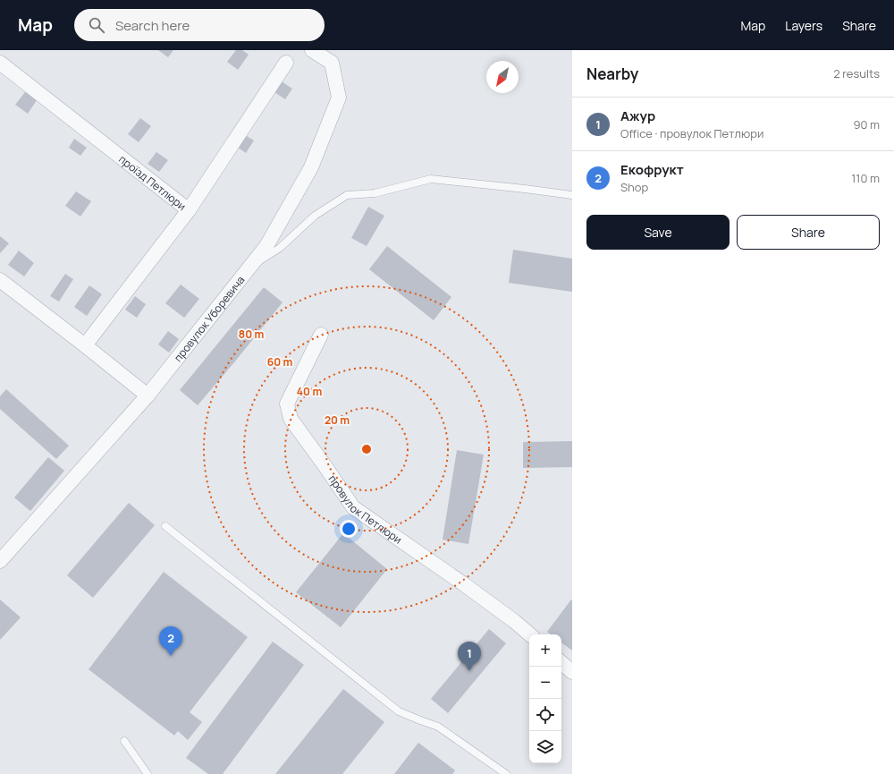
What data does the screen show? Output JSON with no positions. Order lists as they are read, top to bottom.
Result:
{
  "streets": {
    "street": ["проїзд Петлюри", "провулок Уборевича", "провулок Петлюри"]
  },
  "north": "bottom left",
  "page": {
    "header": "Map",
    "search": "Search here",
    "nav": ["Map", "Layers", "Share"],
    "heading": ["Nearby", "2 results"],
    "list": [
      {
        "mark": "1",
        "name": "Ажур",
        "note": "Office · провулок Петлюри",
        "value": "90 m"
      },
      {
        "mark": "2",
        "name": "Екофрукт",
        "note": "Shop",
        "value": "110 m"
      }
    ],
    "buttons": ["Save", "Share"],
    "pins": ["2", "1"],
    "map_buttons": ["+", "−"]
  },
  "rings": [
    "80 m",
    "60 m",
    "40 m",
    "20 m"
  ]
}
